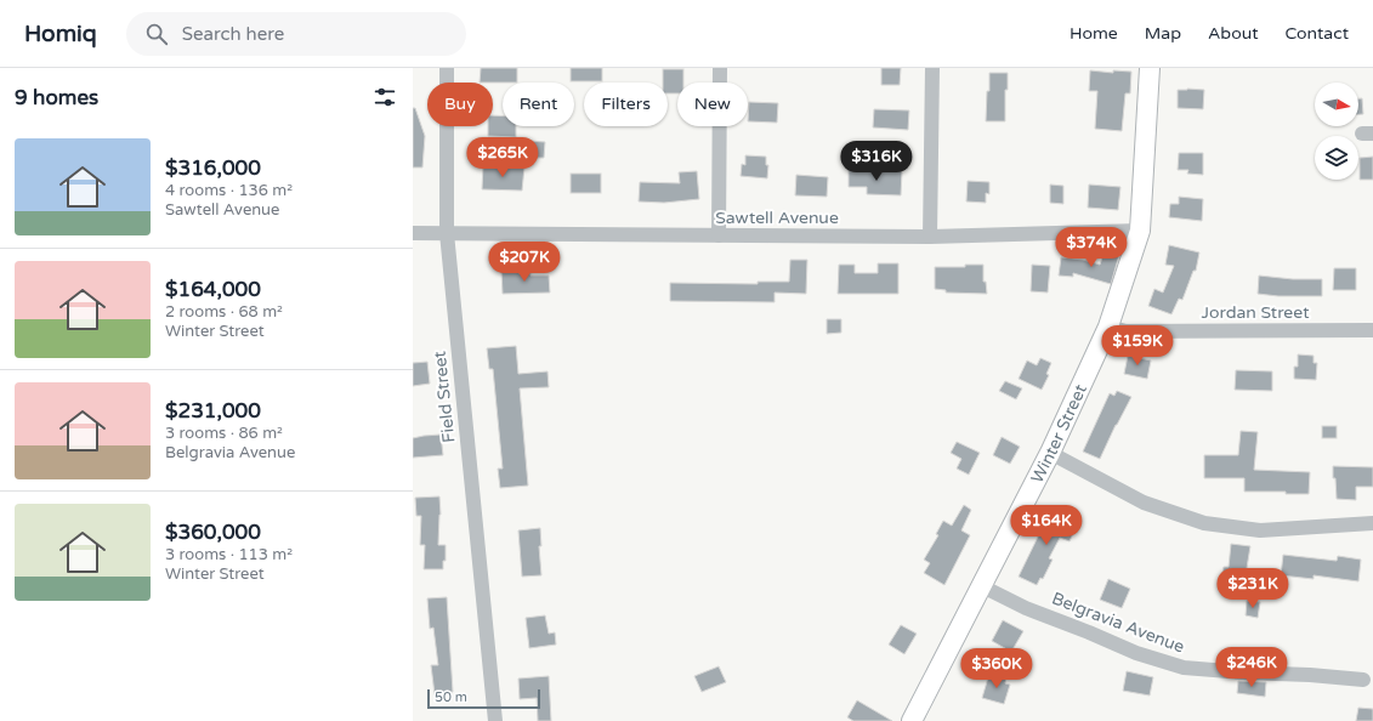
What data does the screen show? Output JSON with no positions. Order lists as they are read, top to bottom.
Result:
{
  "streets": {
    "main road": ["Winter Street"],
    "street": [
      "Sawtell Avenue",
      "Jordan Street",
      "Field Street",
      "Belgravia Avenue"
    ]
  },
  "crossings": [
    ["Sawtell Avenue", "Field Street"],
    ["Sawtell Avenue", "Winter Street"],
    ["Jordan Street", "Winter Street"],
    ["Winter Street", "Belgravia Avenue"]
  ],
  "scale_bar": "50 m",
  "north": "right",
  "page": {
    "header": "Homiq",
    "search": "Search here",
    "nav": [
      "Home",
      "Map",
      "About",
      "Contact"
    ],
    "heading": "9 homes",
    "chip": [
      "Buy",
      "Rent",
      "Filters",
      "New"
    ],
    "list": [
      {
        "name": "$316,000",
        "note": "4 rooms · 136 m² · Sawtell Avenue"
      },
      {
        "name": "$164,000",
        "note": "2 rooms · 68 m² · Winter Street"
      },
      {
        "name": "$231,000",
        "note": "3 rooms · 86 m² · Belgravia Avenue"
      },
      {
        "name": "$360,000",
        "note": "3 rooms · 113 m² · Winter Street"
      }
    ],
    "price": [
      "$265K",
      "$316K",
      "$374K",
      "$207K",
      "$159K",
      "$164K",
      "$231K",
      "$246K",
      "$360K"
    ],
    "scale": "50 m"
  }
}
